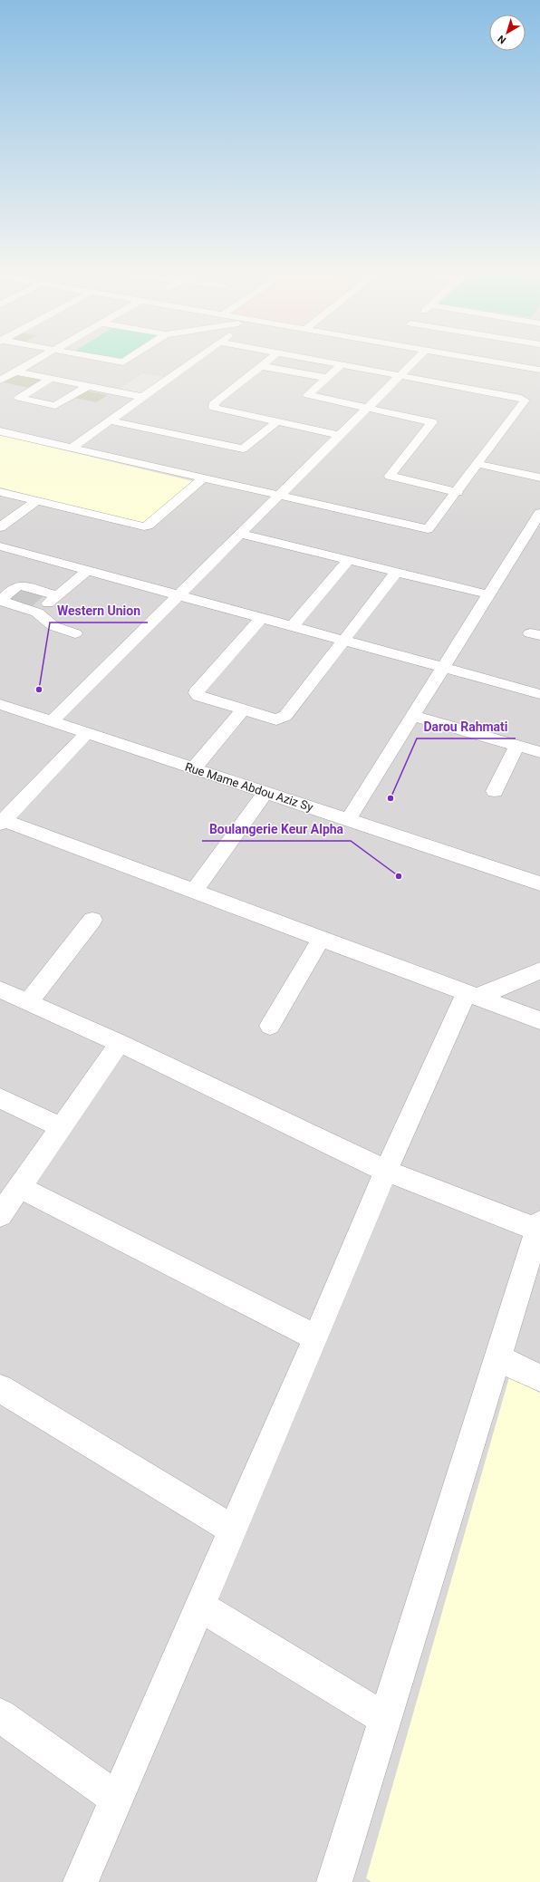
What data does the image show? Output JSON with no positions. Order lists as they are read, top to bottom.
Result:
{
  "streets": {
    "street": ["Rue Mame Abdou Aziz Sy"]
  },
  "places": ["Western Union", "Darou Rahmati", "Boulangerie Keur Alpha"],
  "north": "bottom left"
}
